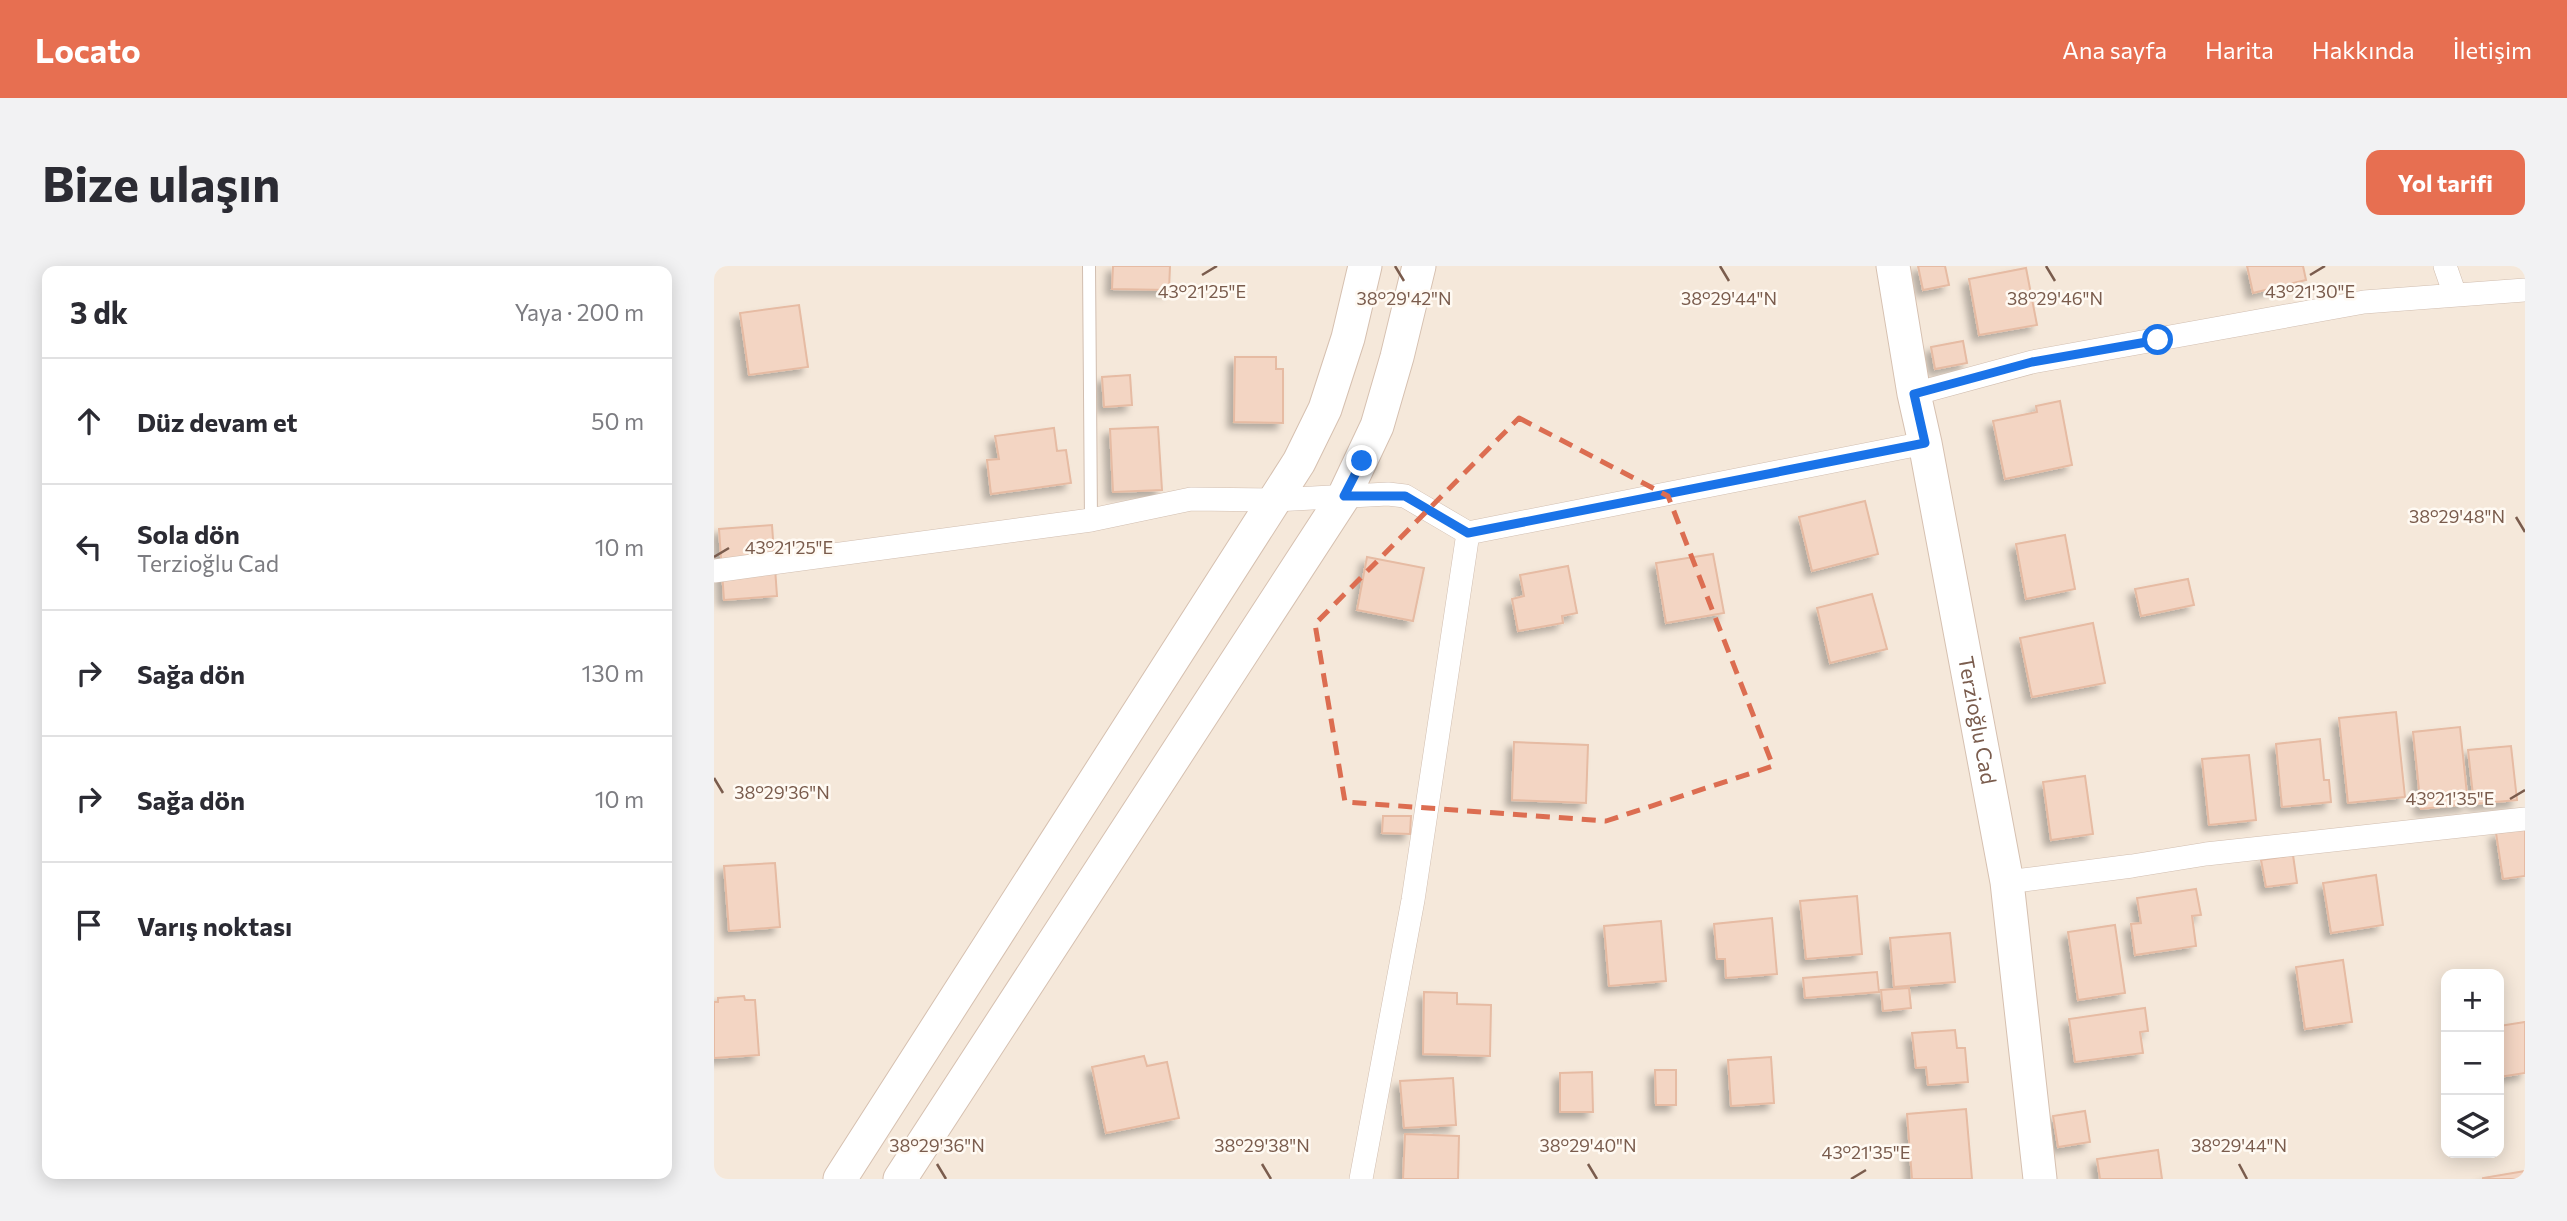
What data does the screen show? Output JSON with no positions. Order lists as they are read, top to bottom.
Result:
{
  "streets": {
    "street": ["Terzioğlu Cad"]
  },
  "page": {
    "header": "Locato",
    "nav": [
      "Ana sayfa",
      "Harita",
      "Hakkında",
      "İletişim"
    ],
    "buttons": "Yol tarifi",
    "title": "Bize ulaşın",
    "heading": ["3 dk", "Yaya · 200 m"],
    "list": [
      ["Düz devam et", "50 m"],
      ["Sola dön", "Terzioğlu Cad", "10 m"],
      ["Sağa dön", "130 m"],
      ["Sağa dön", "10 m"],
      "Varış noktası"
    ],
    "map_buttons": ["+", "−"]
  },
  "coordinates": [
    "43°21'25\"E",
    "43°21'30\"E",
    "38°29'42\"N",
    "38°29'44\"N",
    "38°29'46\"N",
    "38°29'48\"N",
    "38°29'36\"N",
    "43°21'35\"E",
    "38°29'38\"N",
    "38°29'40\"N"
  ]
}
